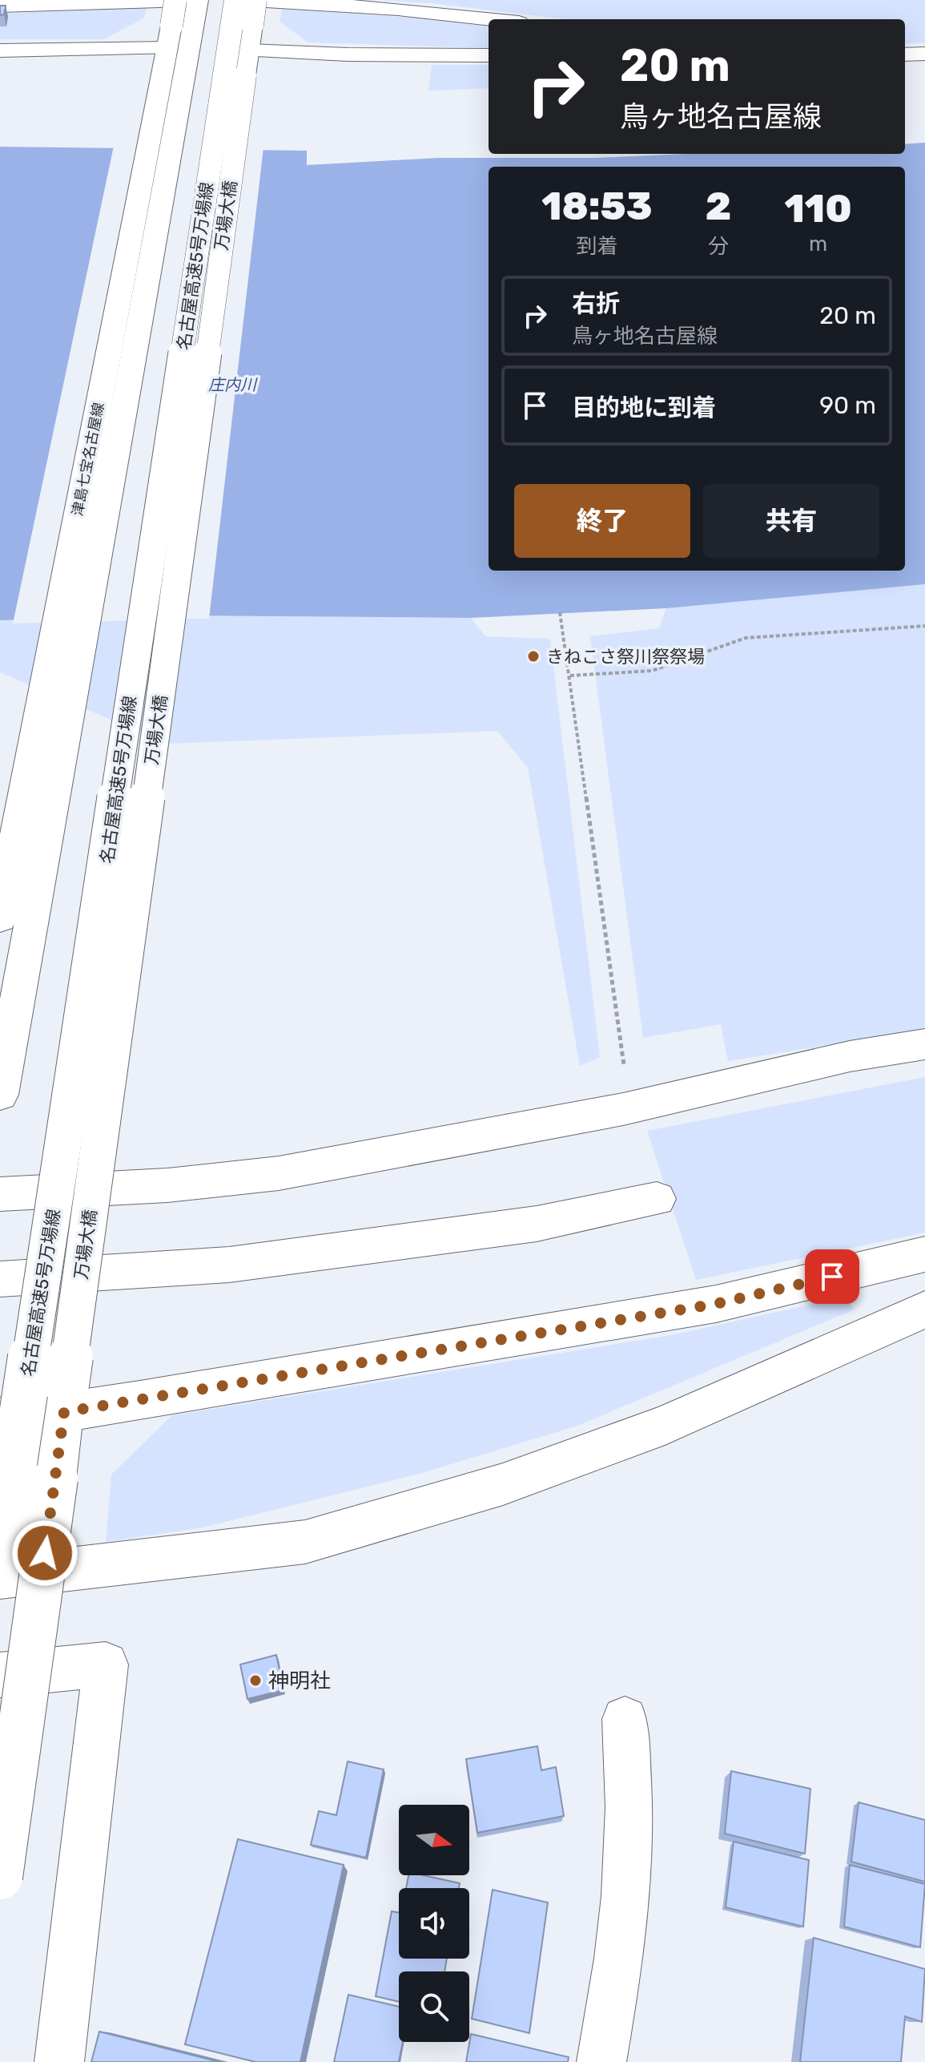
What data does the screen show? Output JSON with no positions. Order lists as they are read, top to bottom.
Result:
{
  "streets": {
    "main road": ["万場大橋", "名古屋高速5号万場線", "津島七宝名古屋線"]
  },
  "water": ["庄内川"],
  "places": ["きねこさ祭川祭祭場", "神明社"],
  "north": "right",
  "page": {
    "turn": ["20 m", "鳥ヶ地名古屋線"],
    "eta": [
      "18:53",
      "到着",
      "2",
      "分",
      "110",
      "m"
    ],
    "list": [
      {
        "name": "右折",
        "note": "鳥ヶ地名古屋線",
        "value": "20 m"
      },
      {
        "name": "目的地に到着",
        "value": "90 m"
      }
    ],
    "buttons": ["終了", "共有"]
  }
}
